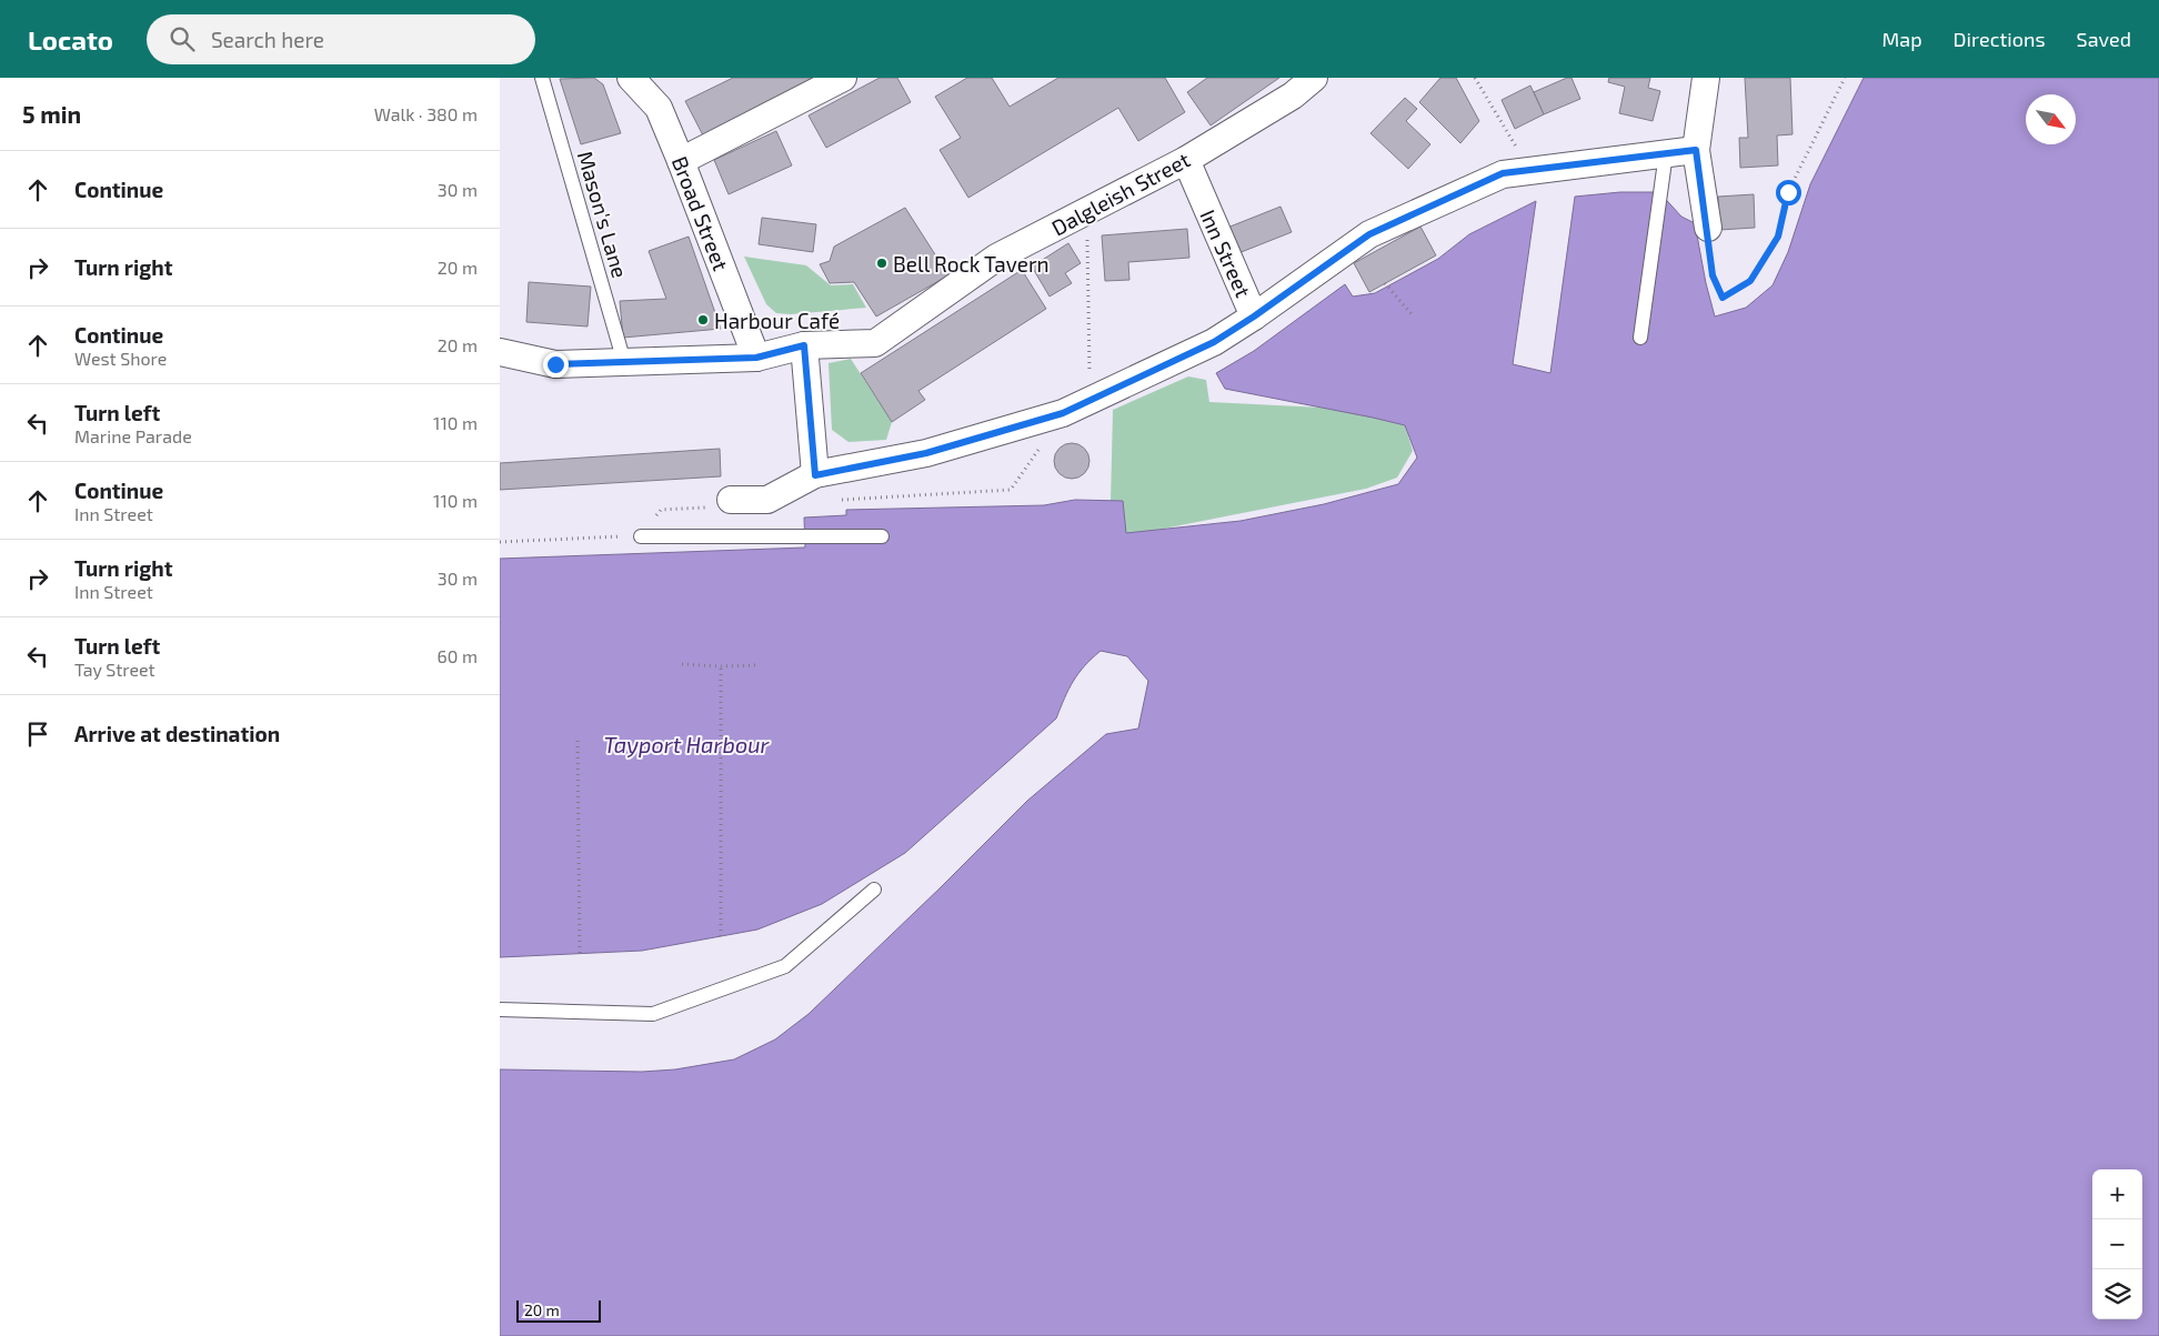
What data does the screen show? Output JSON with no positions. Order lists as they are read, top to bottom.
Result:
{
  "streets": {
    "street": ["Dalgleish Street", "Broad Street", "Inn Street"],
    "lane": ["Mason's Lane"]
  },
  "crossings": [
    ["Dalgleish Street", "Broad Street"],
    ["Dalgleish Street", "Mason's Lane"],
    ["Dalgleish Street", "Inn Street"]
  ],
  "water": ["Tayport Harbour"],
  "places": ["Bell Rock Tavern", "Harbour Café"],
  "scale_bar": "20 m",
  "north": "bottom right",
  "page": {
    "header": "Locato",
    "search": "Search here",
    "nav": ["Map", "Directions", "Saved"],
    "heading": ["5 min", "Walk · 380 m"],
    "list": [
      ["Continue", "30 m"],
      ["Turn right", "20 m"],
      ["Continue", "West Shore", "20 m"],
      ["Turn left", "Marine Parade", "110 m"],
      ["Continue", "Inn Street", "110 m"],
      ["Turn right", "Inn Street", "30 m"],
      ["Turn left", "Tay Street", "60 m"],
      "Arrive at destination"
    ],
    "map_buttons": ["+", "−"],
    "scale": "20 m"
  }
}
